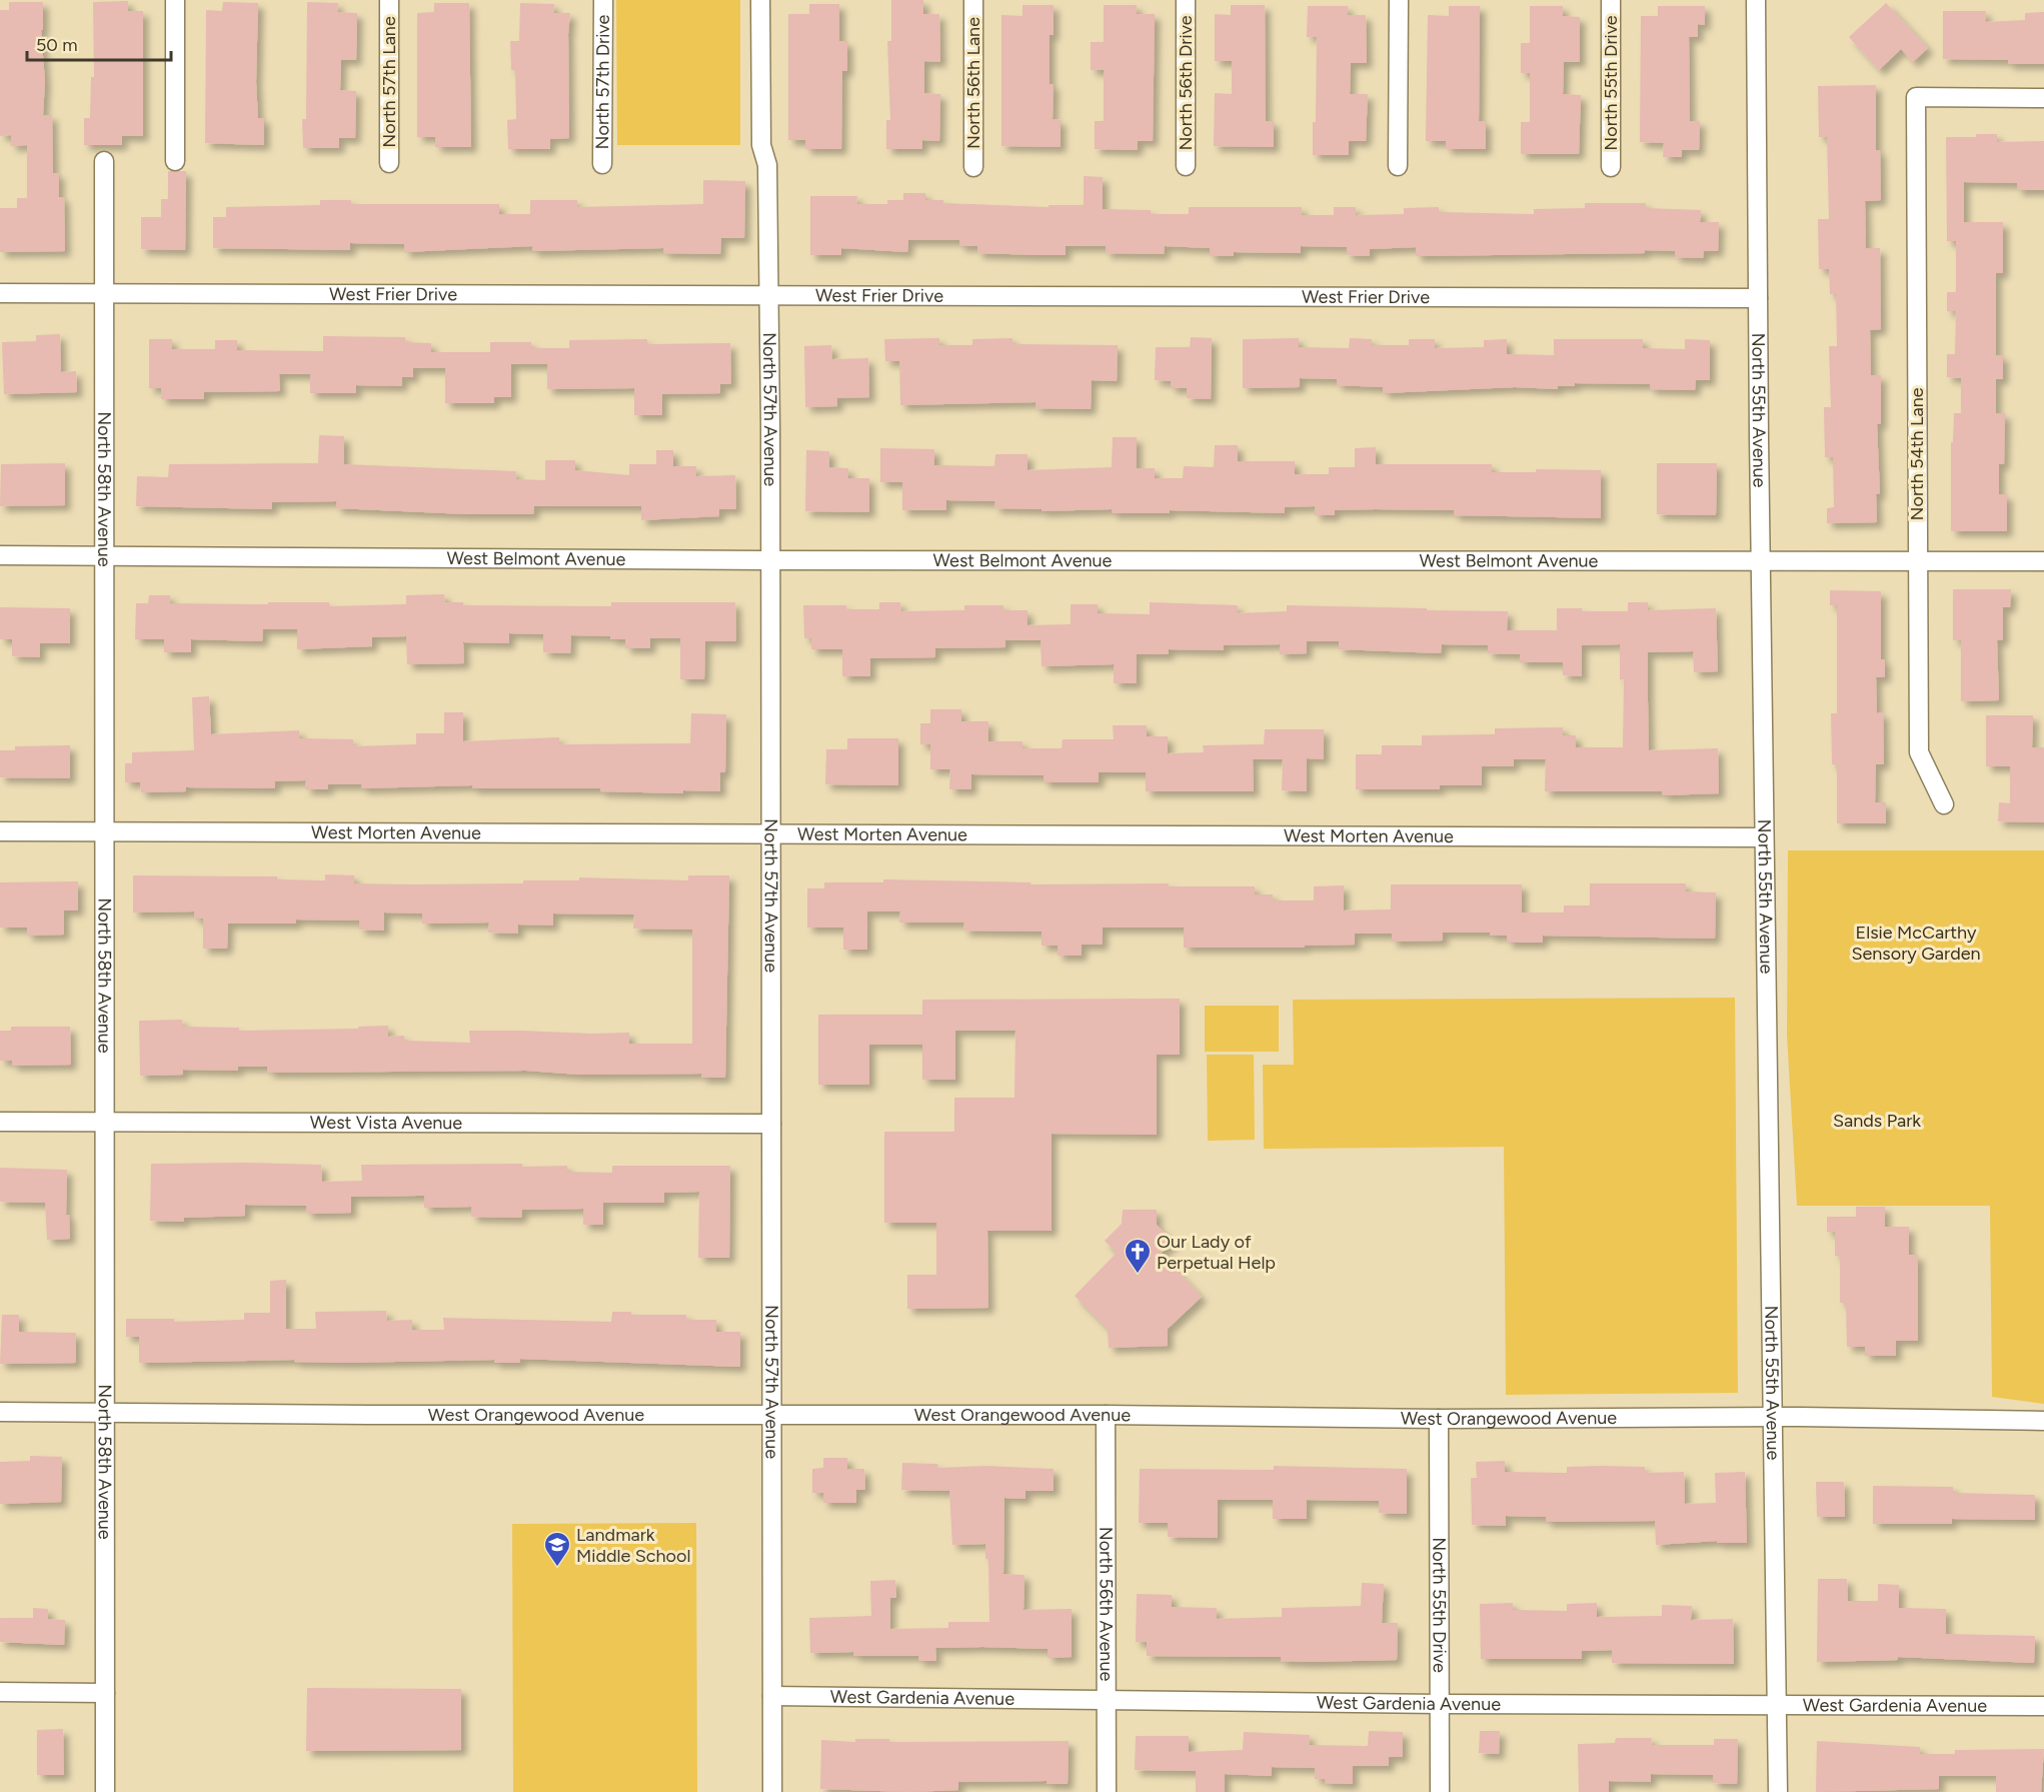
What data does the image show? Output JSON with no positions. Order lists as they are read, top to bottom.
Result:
{
  "streets": {
    "street": [
      "North 57th Lane",
      "North 57th Drive",
      "North 56th Lane",
      "North 56th Drive",
      "North 55th Drive",
      "West Frier Drive",
      "North 57th Avenue",
      "North 55th Avenue",
      "North 54th Lane",
      "North 58th Avenue",
      "West Belmont Avenue",
      "West Morten Avenue",
      "West Vista Avenue",
      "West Orangewood Avenue",
      "North 56th Avenue",
      "West Gardenia Avenue"
    ]
  },
  "crossings": [
    ["North 55th Drive", "West Orangewood Avenue"],
    ["North 55th Drive", "West Gardenia Avenue"],
    ["West Frier Drive", "North 57th Avenue"],
    ["West Frier Drive", "North 55th Avenue"],
    ["West Frier Drive", "North 58th Avenue"],
    ["North 57th Avenue", "West Belmont Avenue"],
    ["North 57th Avenue", "West Morten Avenue"],
    ["North 57th Avenue", "West Vista Avenue"],
    ["North 57th Avenue", "West Orangewood Avenue"],
    ["North 57th Avenue", "West Gardenia Avenue"],
    ["North 55th Avenue", "West Belmont Avenue"],
    ["North 55th Avenue", "West Morten Avenue"],
    ["North 55th Avenue", "West Orangewood Avenue"],
    ["North 55th Avenue", "West Gardenia Avenue"],
    ["North 54th Lane", "West Belmont Avenue"],
    ["North 58th Avenue", "West Belmont Avenue"],
    ["North 58th Avenue", "West Morten Avenue"],
    ["North 58th Avenue", "West Vista Avenue"],
    ["North 58th Avenue", "West Orangewood Avenue"],
    ["West Orangewood Avenue", "North 56th Avenue"],
    ["North 56th Avenue", "West Gardenia Avenue"]
  ],
  "parks": ["Elsie McCarthy Sensory Garden", "Sands Park"],
  "places": {
    "church": ["Our Lady of Perpetual Help"],
    "school or university": ["Landmark Middle School"]
  },
  "scale_bar": "50 m"
}
